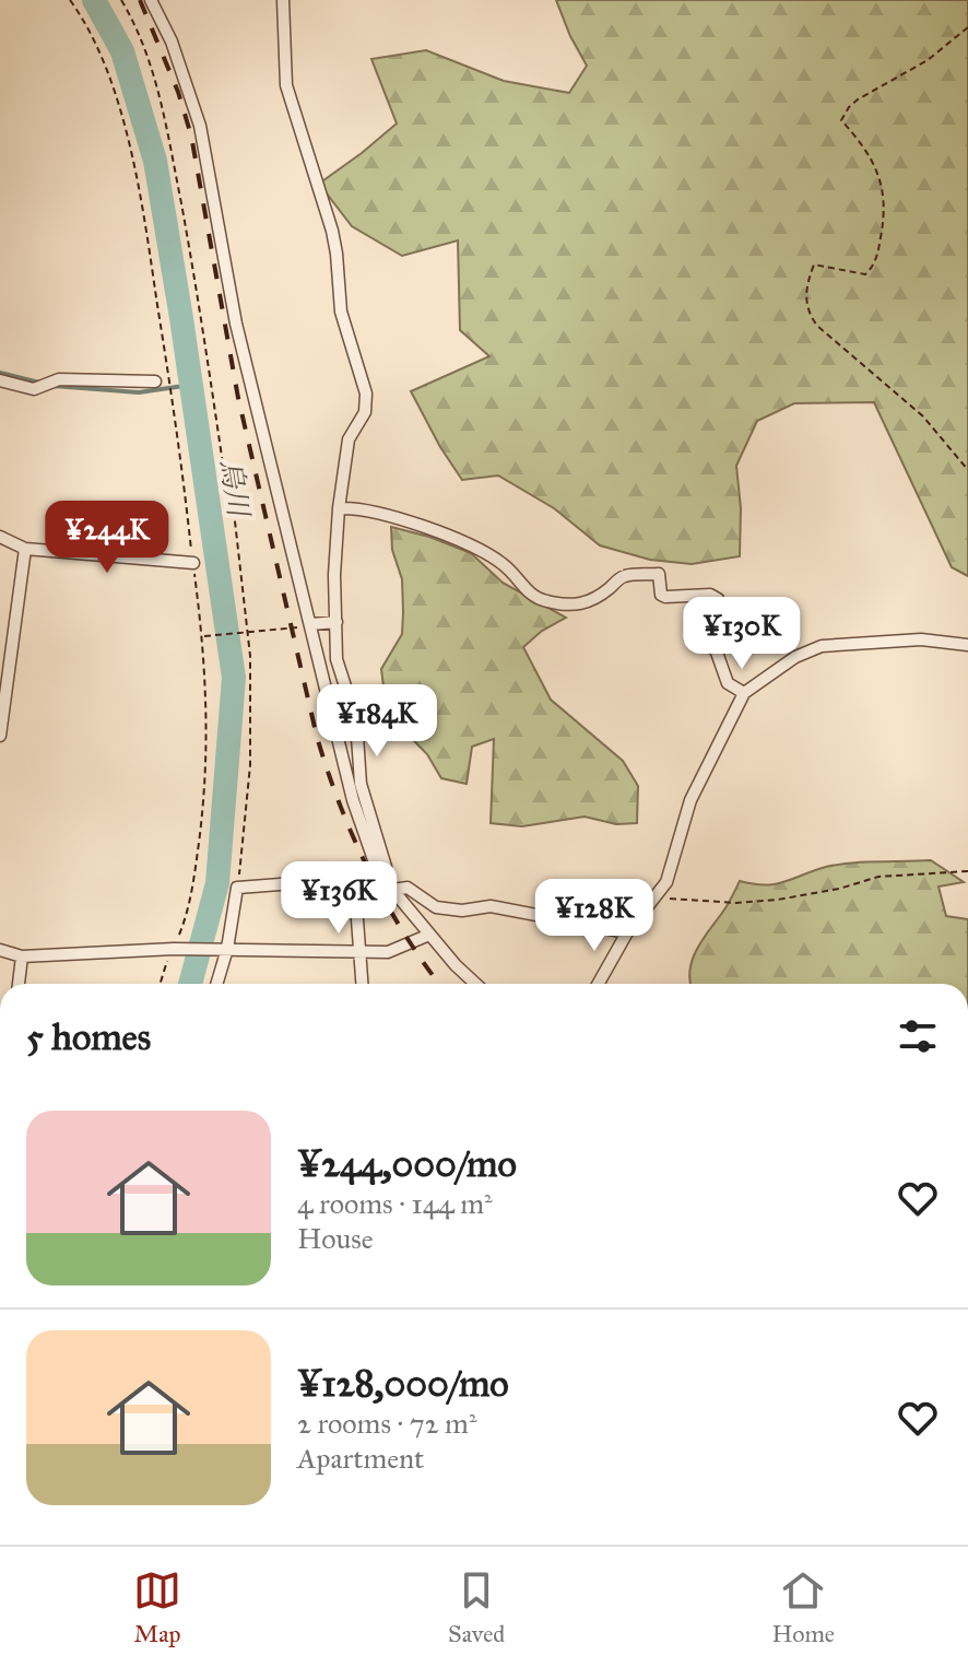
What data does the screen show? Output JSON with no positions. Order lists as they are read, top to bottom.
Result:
{
  "water": ["烏川"],
  "page": {
    "price": [
      "¥244K",
      "¥130K",
      "¥184K",
      "¥136K",
      "¥128K"
    ],
    "heading": "5 homes",
    "list": [
      {
        "name": "¥244,000/mo",
        "note": "4 rooms · 144 m² · House"
      },
      {
        "name": "¥128,000/mo",
        "note": "2 rooms · 72 m² · Apartment"
      }
    ],
    "tabs": ["Map", "Saved", "Home"]
  }
}
